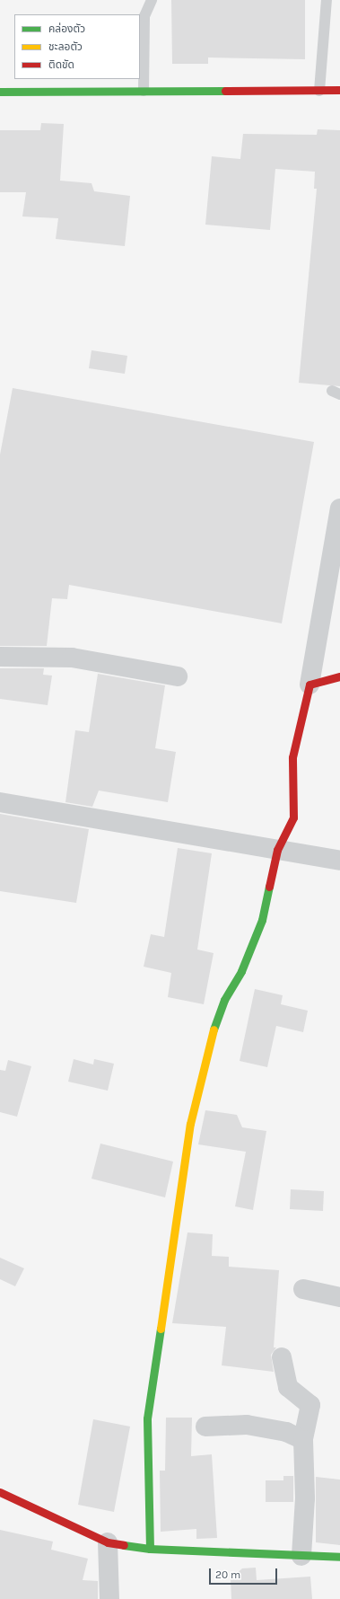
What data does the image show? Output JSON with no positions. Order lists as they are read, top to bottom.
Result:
{
  "legend": ["คล่องตัว", "ชะลอตัว", "ติดขัด"],
  "scale_bar": "20 m"
}
